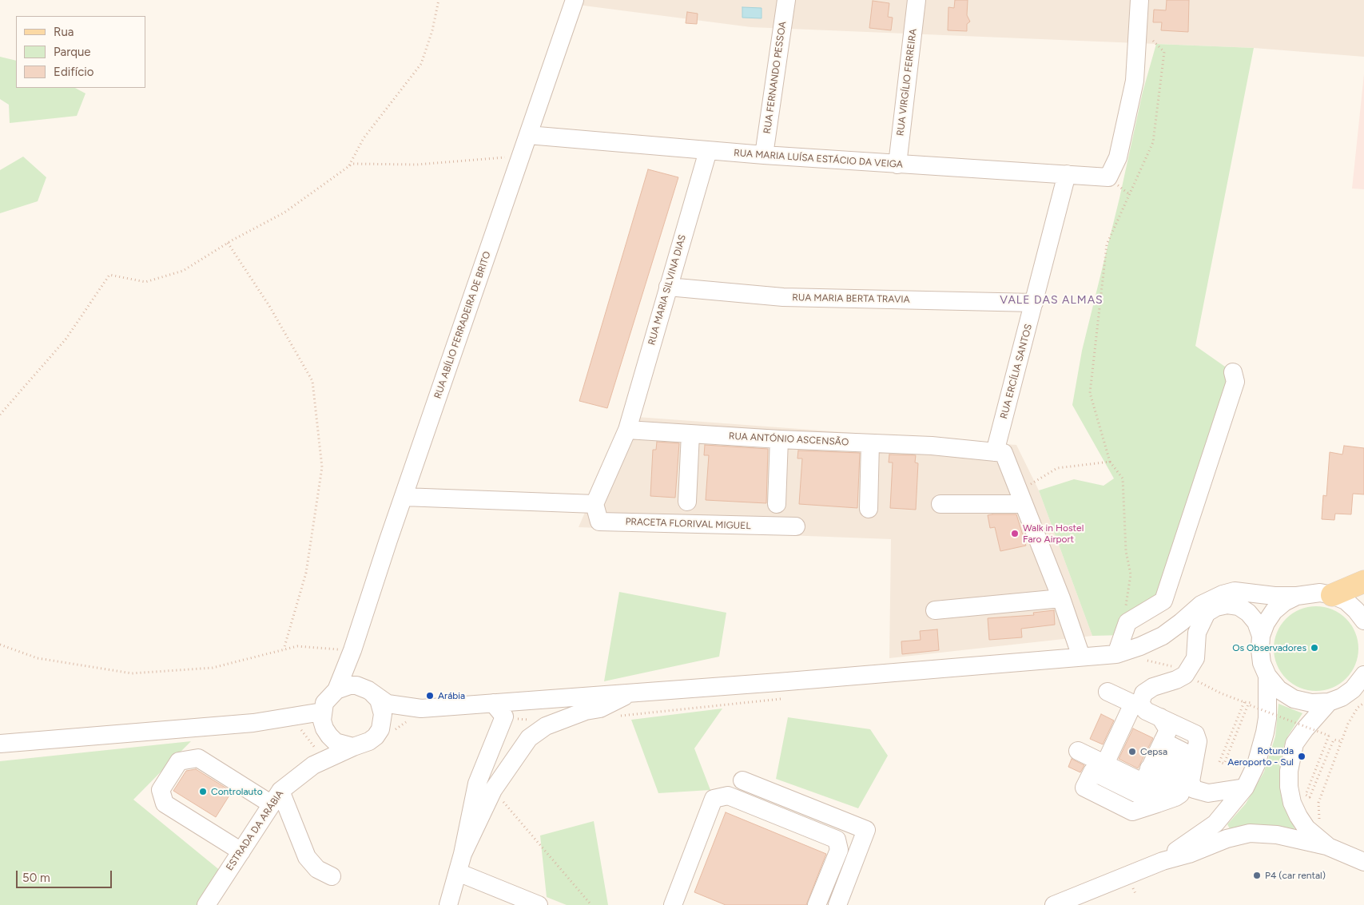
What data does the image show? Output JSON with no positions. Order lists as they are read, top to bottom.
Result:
{
  "streets": {
    "street": [
      "RUA FERNANDO PESSOA",
      "RUA VIRGÍLIO FERREIRA",
      "RUA MARIA LUÍSA ESTÁCIO DA VEIGA",
      "RUA MARIA SILVINA DIAS",
      "RUA MARIA BERTA TRAVIA",
      "RUA ABÍLIO FERRADEIRA DE BRITO",
      "RUA ERCÍLIA SANTOS",
      "RUA ANTÓNIO ASCENSÃO",
      "PRACETA FLORIVAL MIGUEL",
      "ESTRADA DA ARÁBIA"
    ]
  },
  "crossings": [
    ["RUA FERNANDO PESSOA", "RUA MARIA LUÍSA ESTÁCIO DA VEIGA"],
    ["RUA VIRGÍLIO FERREIRA", "RUA MARIA LUÍSA ESTÁCIO DA VEIGA"],
    ["RUA MARIA LUÍSA ESTÁCIO DA VEIGA", "RUA MARIA SILVINA DIAS"],
    ["RUA MARIA LUÍSA ESTÁCIO DA VEIGA", "RUA ABÍLIO FERRADEIRA DE BRITO"],
    ["RUA MARIA LUÍSA ESTÁCIO DA VEIGA", "RUA ERCÍLIA SANTOS"],
    ["RUA MARIA SILVINA DIAS", "RUA MARIA BERTA TRAVIA"],
    ["RUA MARIA SILVINA DIAS", "RUA ANTÓNIO ASCENSÃO"],
    ["RUA MARIA BERTA TRAVIA", "RUA ERCÍLIA SANTOS"],
    ["RUA ERCÍLIA SANTOS", "RUA ANTÓNIO ASCENSÃO"]
  ],
  "districts": ["VALE DAS ALMAS"],
  "places": [
    "Walk in Hostel Faro Airport",
    "Os Observadores",
    "Arábia",
    "Cepsa",
    "Rotunda Aeroporto - Sul",
    "Controlauto",
    "P4 (car rental)"
  ],
  "legend": ["Rua", "Parque", "Edifício"],
  "scale_bar": "50 m"
}
